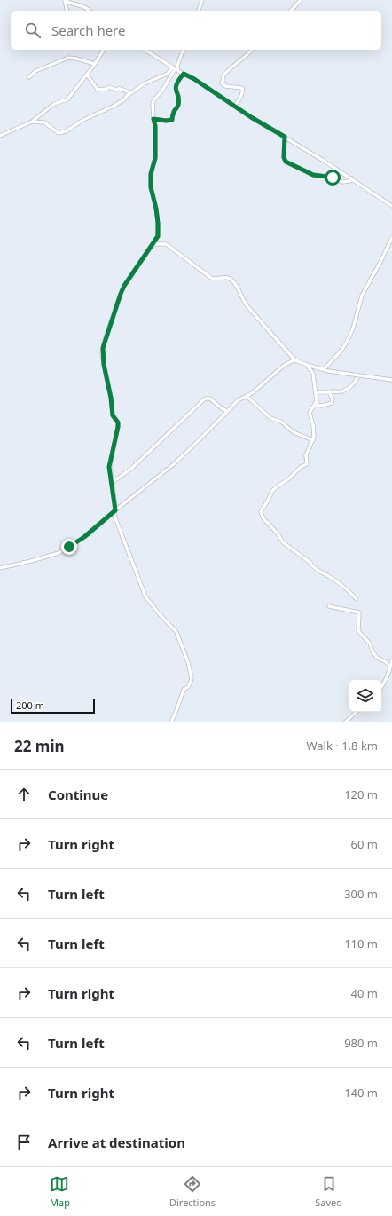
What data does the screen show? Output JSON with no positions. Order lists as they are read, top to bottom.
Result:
{
  "scale_bar": "200 m",
  "page": {
    "search": "Search here",
    "scale": "200 m",
    "heading": ["22 min", "Walk · 1.8 km"],
    "list": [
      ["Continue", "120 m"],
      ["Turn right", "60 m"],
      ["Turn left", "300 m"],
      ["Turn left", "110 m"],
      ["Turn right", "40 m"],
      ["Turn left", "980 m"],
      ["Turn right", "140 m"],
      "Arrive at destination"
    ],
    "nav": ["Map", "Directions", "Saved"]
  }
}
